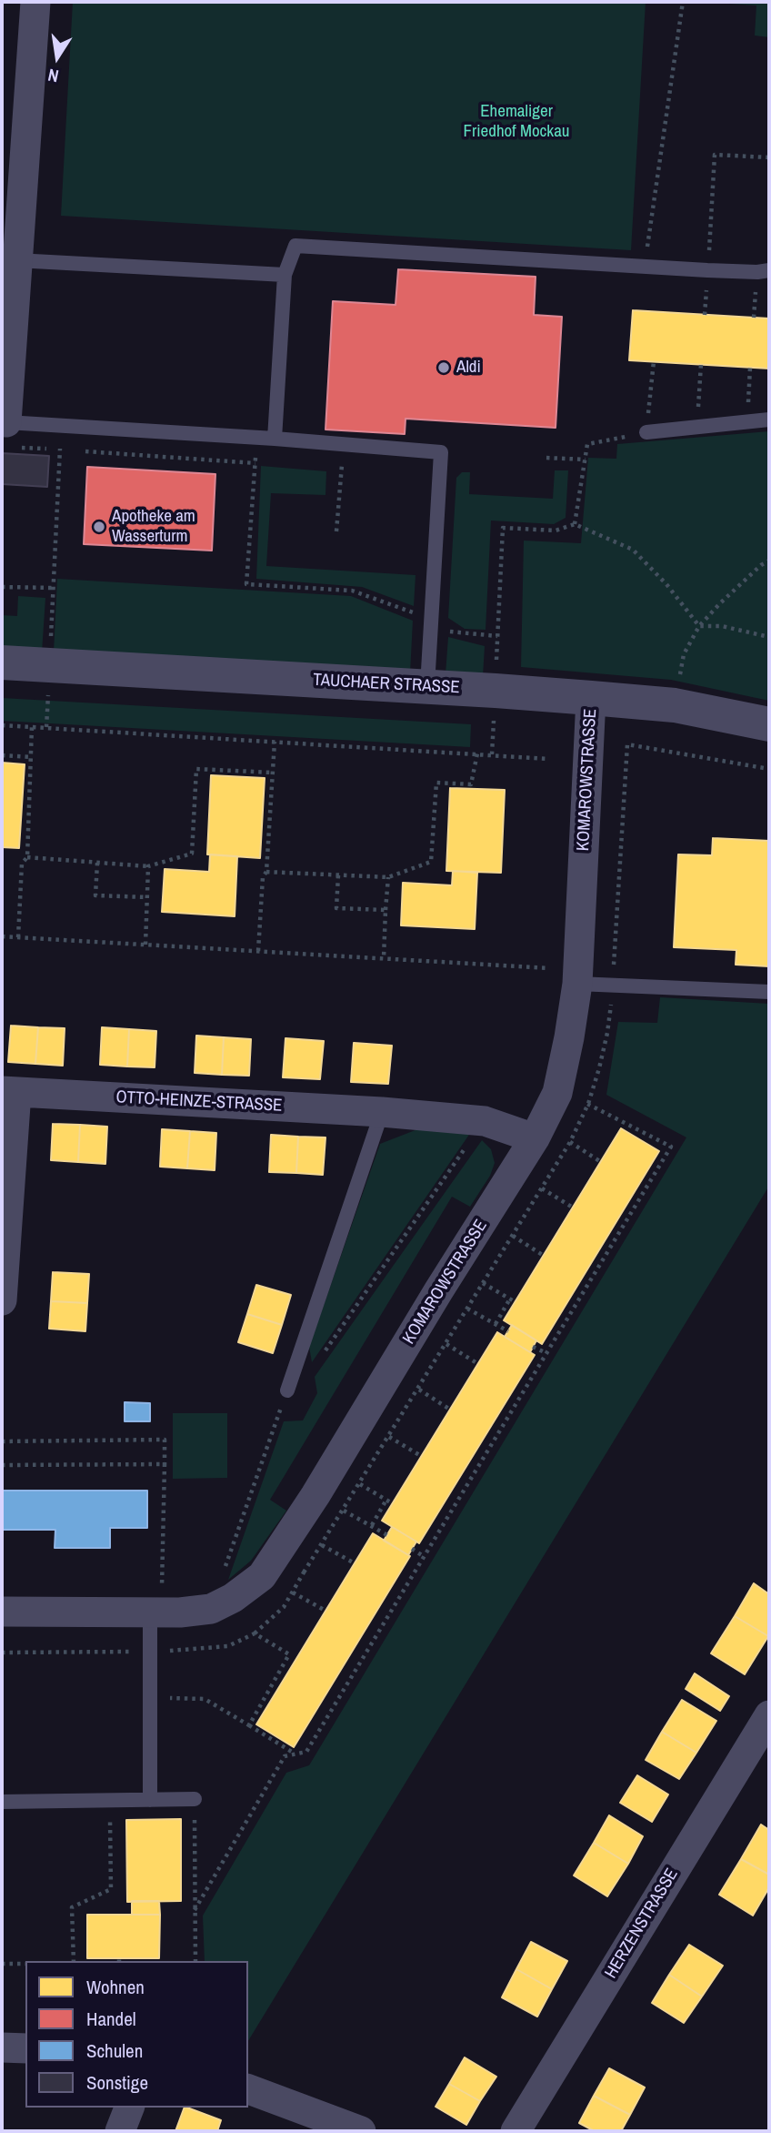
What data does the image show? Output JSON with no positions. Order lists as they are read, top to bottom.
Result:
{
  "streets": {
    "street": [
      "TAUCHAER STRASSE",
      "KOMAROWSTRASSE",
      "OTTO-HEINZE-STRASSE",
      "HERZENSTRASSE"
    ]
  },
  "crossings": [
    ["TAUCHAER STRASSE", "KOMAROWSTRASSE"],
    ["KOMAROWSTRASSE", "OTTO-HEINZE-STRASSE"]
  ],
  "parks": ["Ehemaliger Friedhof Mockau"],
  "places": ["Aldi", "Apotheke am Wasserturm"],
  "legend": [
    "Wohnen",
    "Handel",
    "Schulen",
    "Sonstige"
  ],
  "north": "bottom"
}
